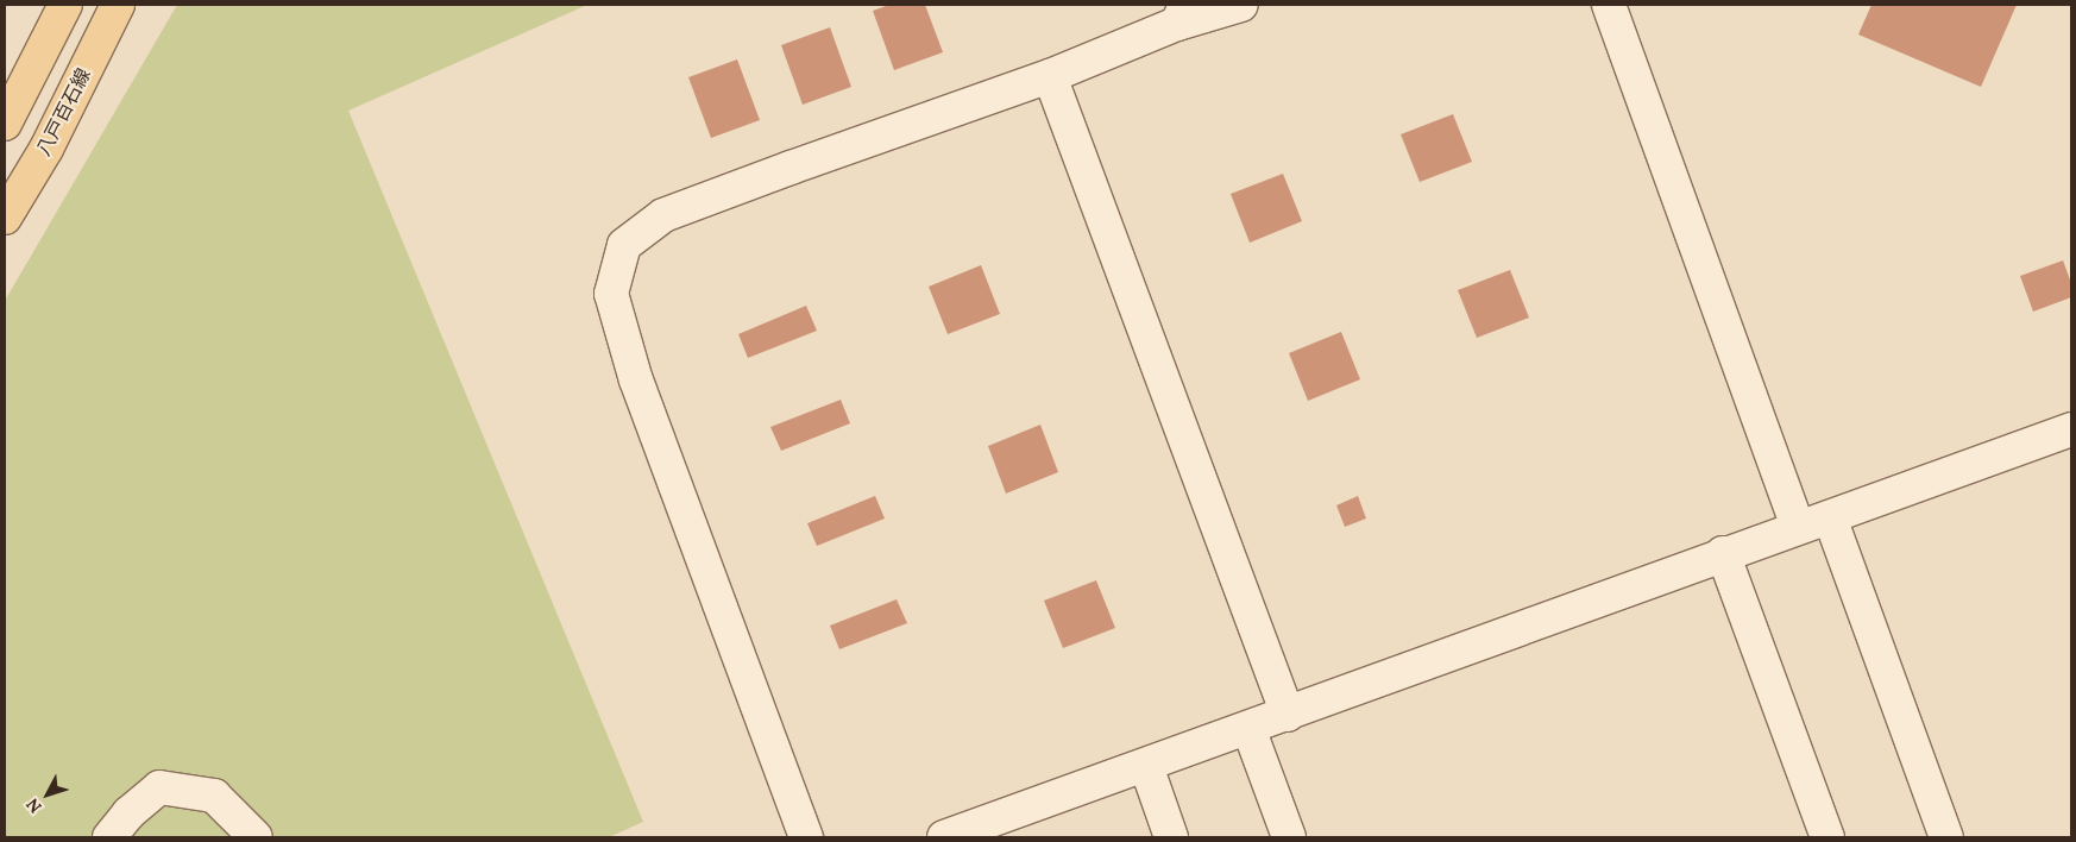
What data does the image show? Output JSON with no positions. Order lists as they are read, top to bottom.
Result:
{
  "streets": {
    "main road": ["八戸百石線"]
  },
  "north": "bottom left"
}
